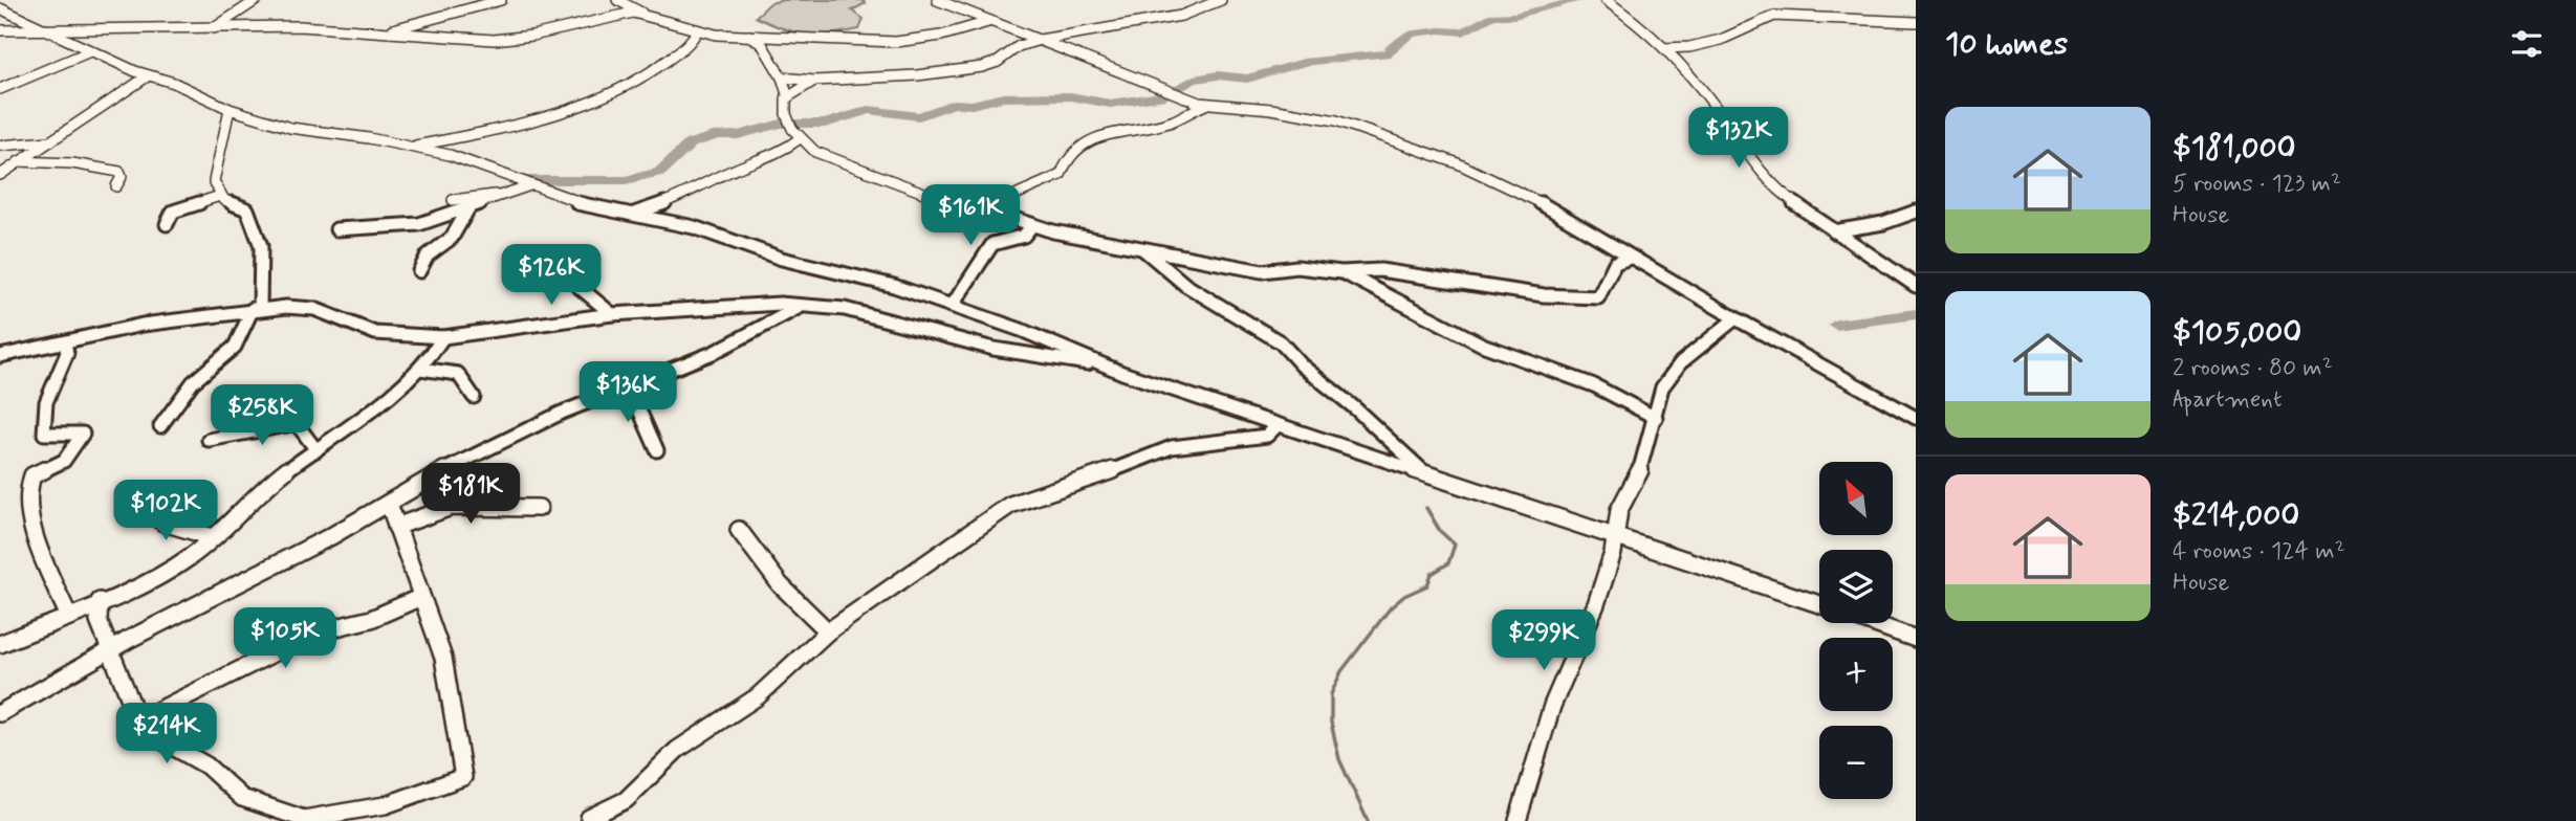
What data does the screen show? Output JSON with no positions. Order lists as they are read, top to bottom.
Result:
{
  "north": "top left",
  "page": {
    "heading": "10 homes",
    "list": [
      {
        "name": "$181,000",
        "note": "5 rooms · 123 m² · House"
      },
      {
        "name": "$105,000",
        "note": "2 rooms · 80 m² · Apartment"
      },
      {
        "name": "$214,000",
        "note": "4 rooms · 124 m² · House"
      }
    ],
    "price": [
      "$132K",
      "$161K",
      "$126K",
      "$136K",
      "$258K",
      "$181K",
      "$102K",
      "$105K",
      "$299K",
      "$214K"
    ],
    "map_buttons": ["+", "−"]
  }
}
